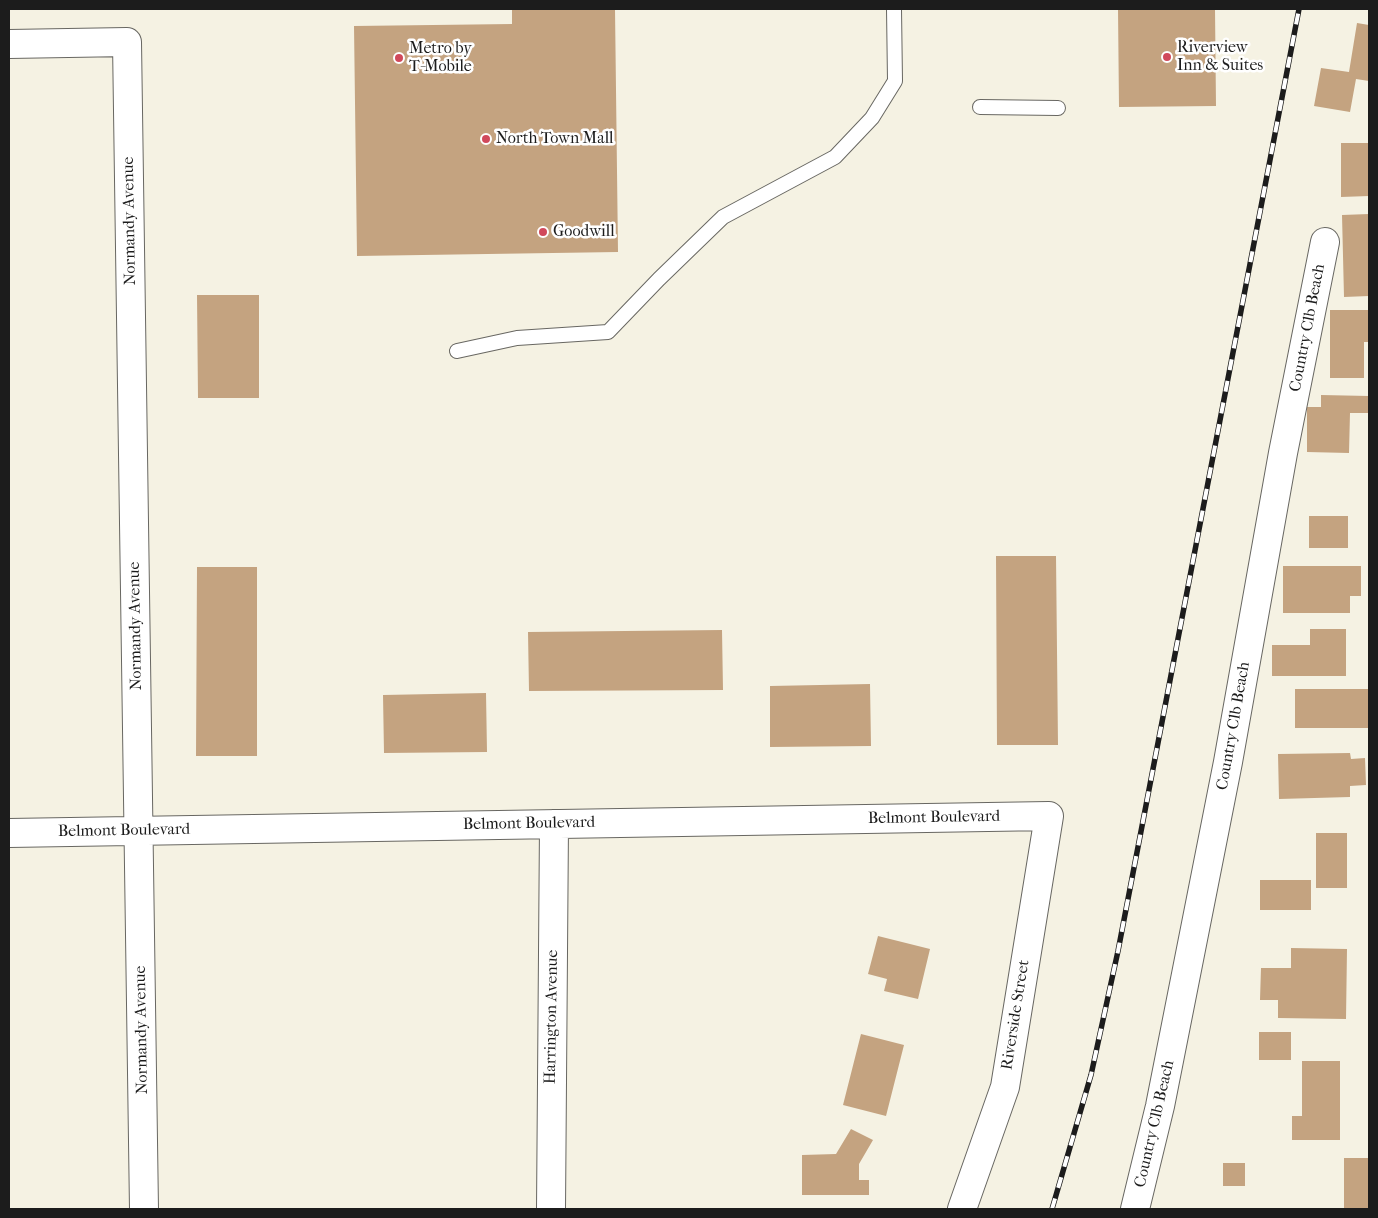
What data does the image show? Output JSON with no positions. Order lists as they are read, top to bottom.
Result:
{
  "streets": {
    "street": [
      "Normandy Avenue",
      "Country Clb Beach",
      "Belmont Boulevard",
      "Riverside Street",
      "Harrington Avenue"
    ]
  },
  "crossings": [
    ["Normandy Avenue", "Belmont Boulevard"],
    ["Belmont Boulevard", "Riverside Street"],
    ["Belmont Boulevard", "Harrington Avenue"]
  ],
  "places": [
    "Riverview Inn & Suites",
    "Metro by T-Mobile",
    "North Town Mall",
    "Goodwill"
  ]
}
